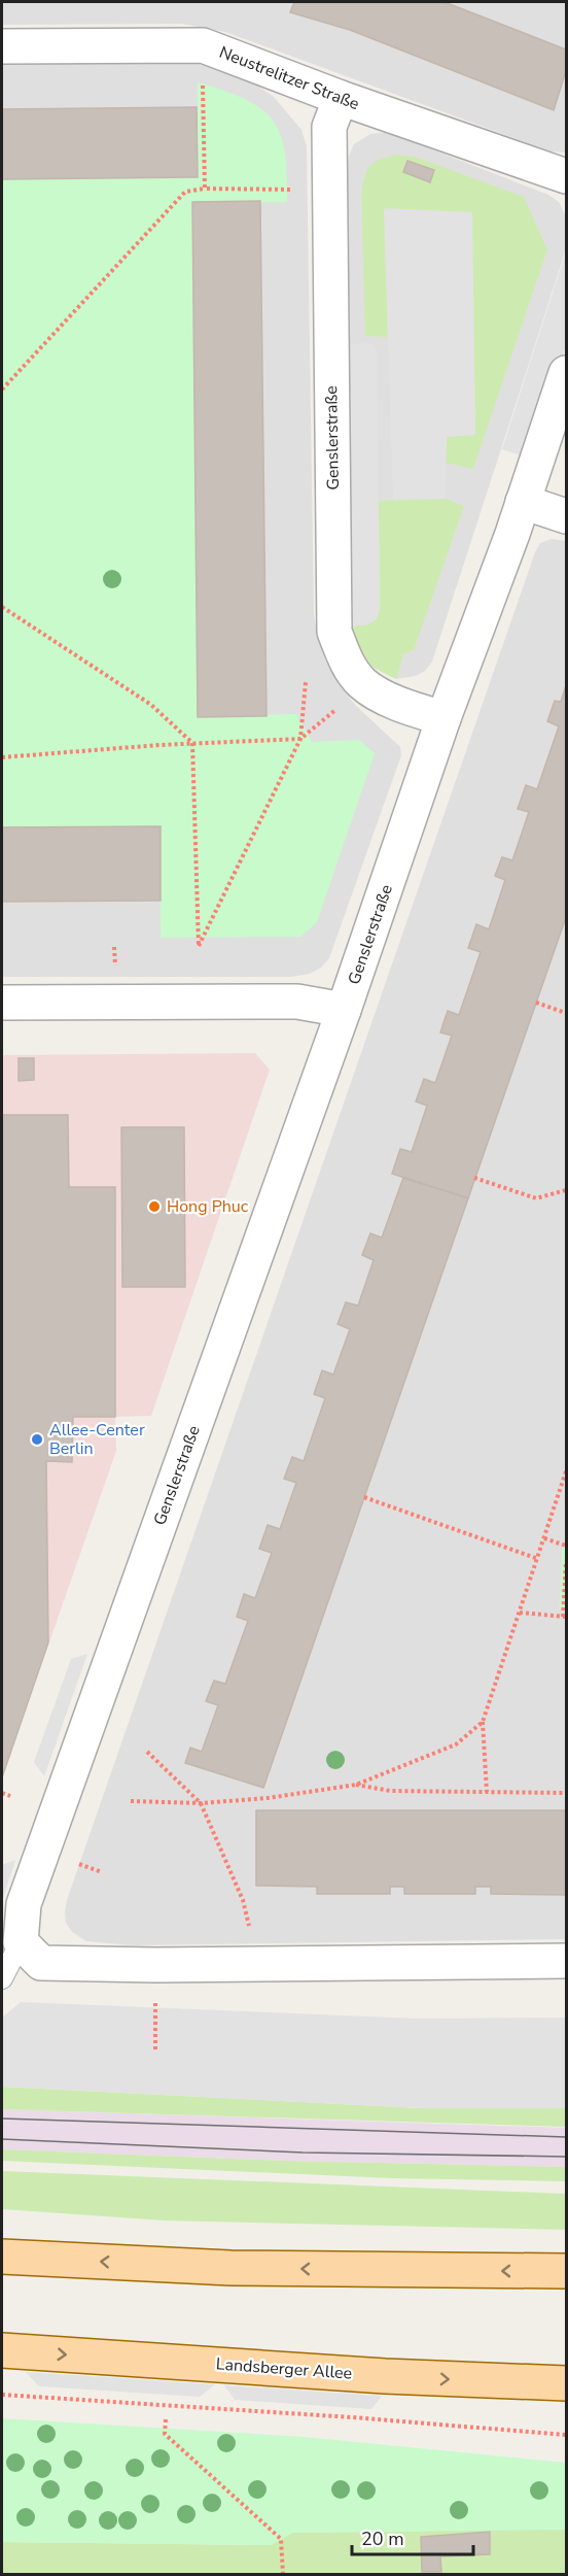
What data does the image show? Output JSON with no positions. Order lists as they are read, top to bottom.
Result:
{
  "streets": {
    "main road": ["Landsberger Allee"],
    "street": ["Neustrelitzer Straße", "Genslerstraße"]
  },
  "crossings": [
    ["Neustrelitzer Straße", "Genslerstraße"]
  ],
  "places": ["Hong Phuc", "Allee-Center Berlin"],
  "scale_bar": "20 m"
}
